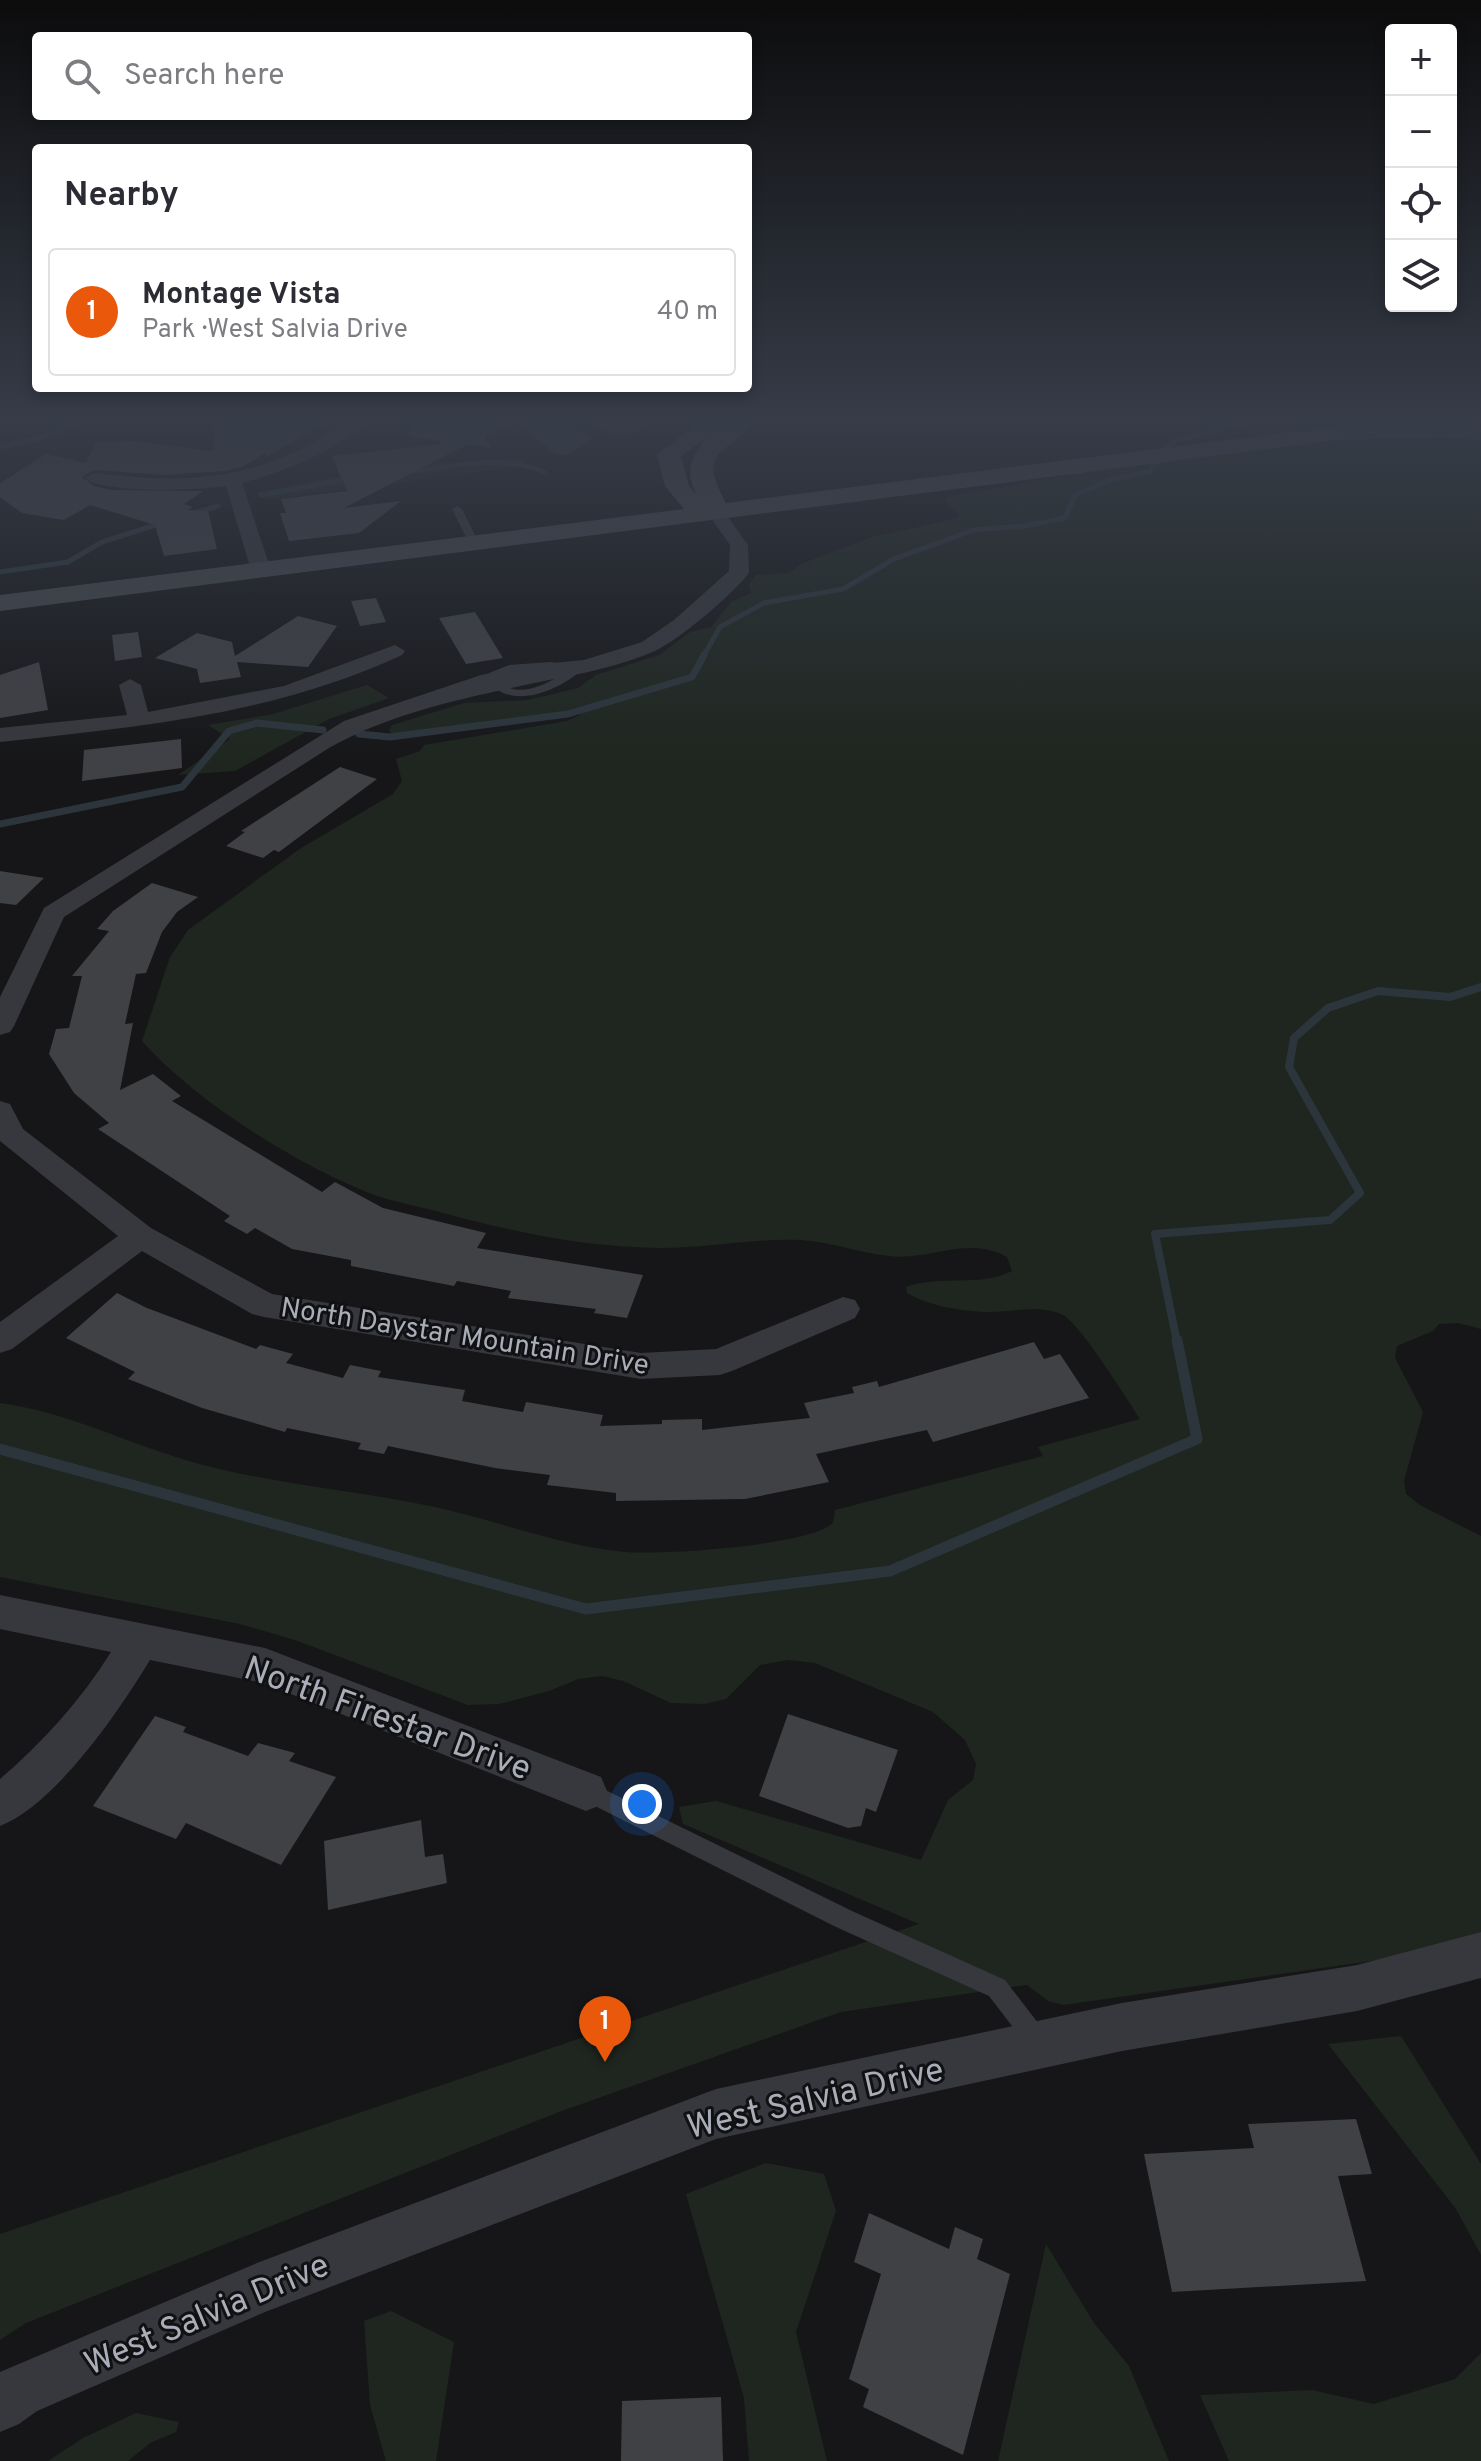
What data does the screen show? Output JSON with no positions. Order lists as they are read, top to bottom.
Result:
{
  "streets": {
    "street": ["North Daystar Mountain Drive", "North Firestar Drive", "West Salvia Drive"]
  },
  "page": {
    "map_buttons": ["+", "−"],
    "search": "Search here",
    "heading": "Nearby",
    "list": [
      {
        "mark": "1",
        "name": "Montage Vista",
        "note": "Park · West Salvia Drive",
        "value": "40 m"
      }
    ],
    "pins": "1"
  }
}
